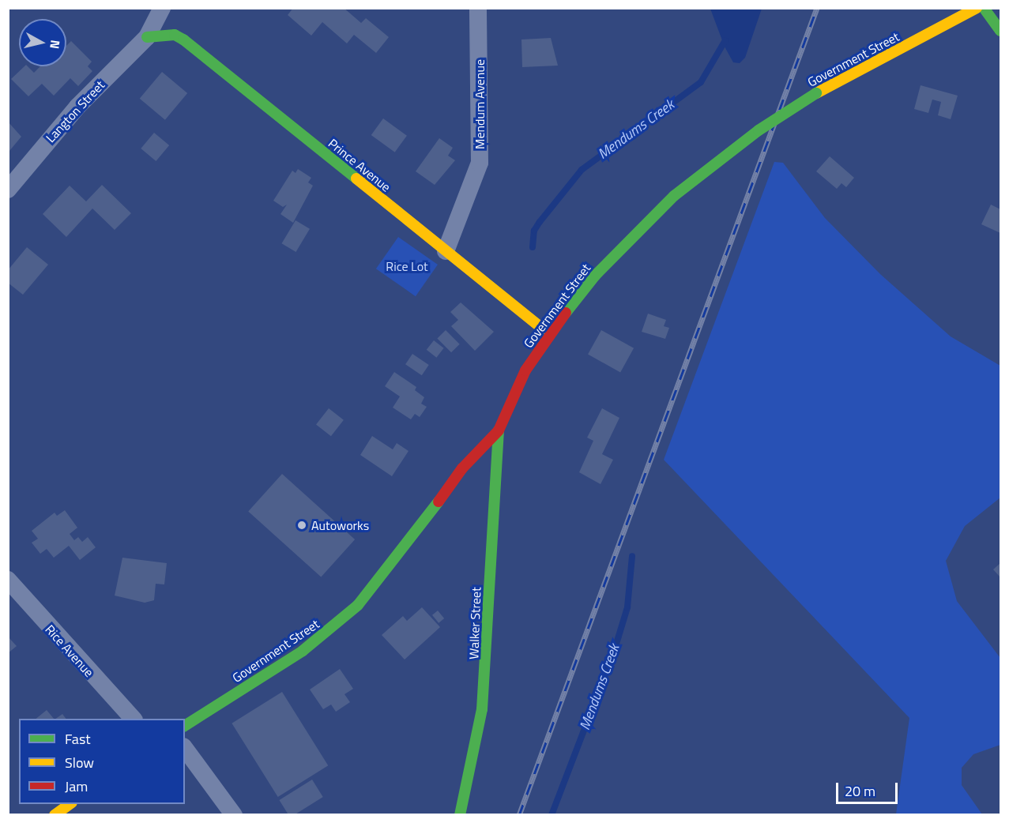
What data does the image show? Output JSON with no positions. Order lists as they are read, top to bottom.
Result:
{
  "streets": {
    "main road": ["Government Street", "Prince Avenue", "Walker Street"],
    "street": ["Mendum Avenue", "Langton Street", "Rice Avenue"]
  },
  "crossings": [
    ["Government Street", "Prince Avenue"],
    ["Government Street", "Walker Street"],
    ["Mendum Avenue", "Prince Avenue"],
    ["Langton Street", "Prince Avenue"]
  ],
  "water": ["Mendums Creek"],
  "parks": ["Rice Lot"],
  "places": ["Autoworks"],
  "legend": ["Fast", "Slow", "Jam"],
  "scale_bar": "20 m",
  "north": "right"
}
